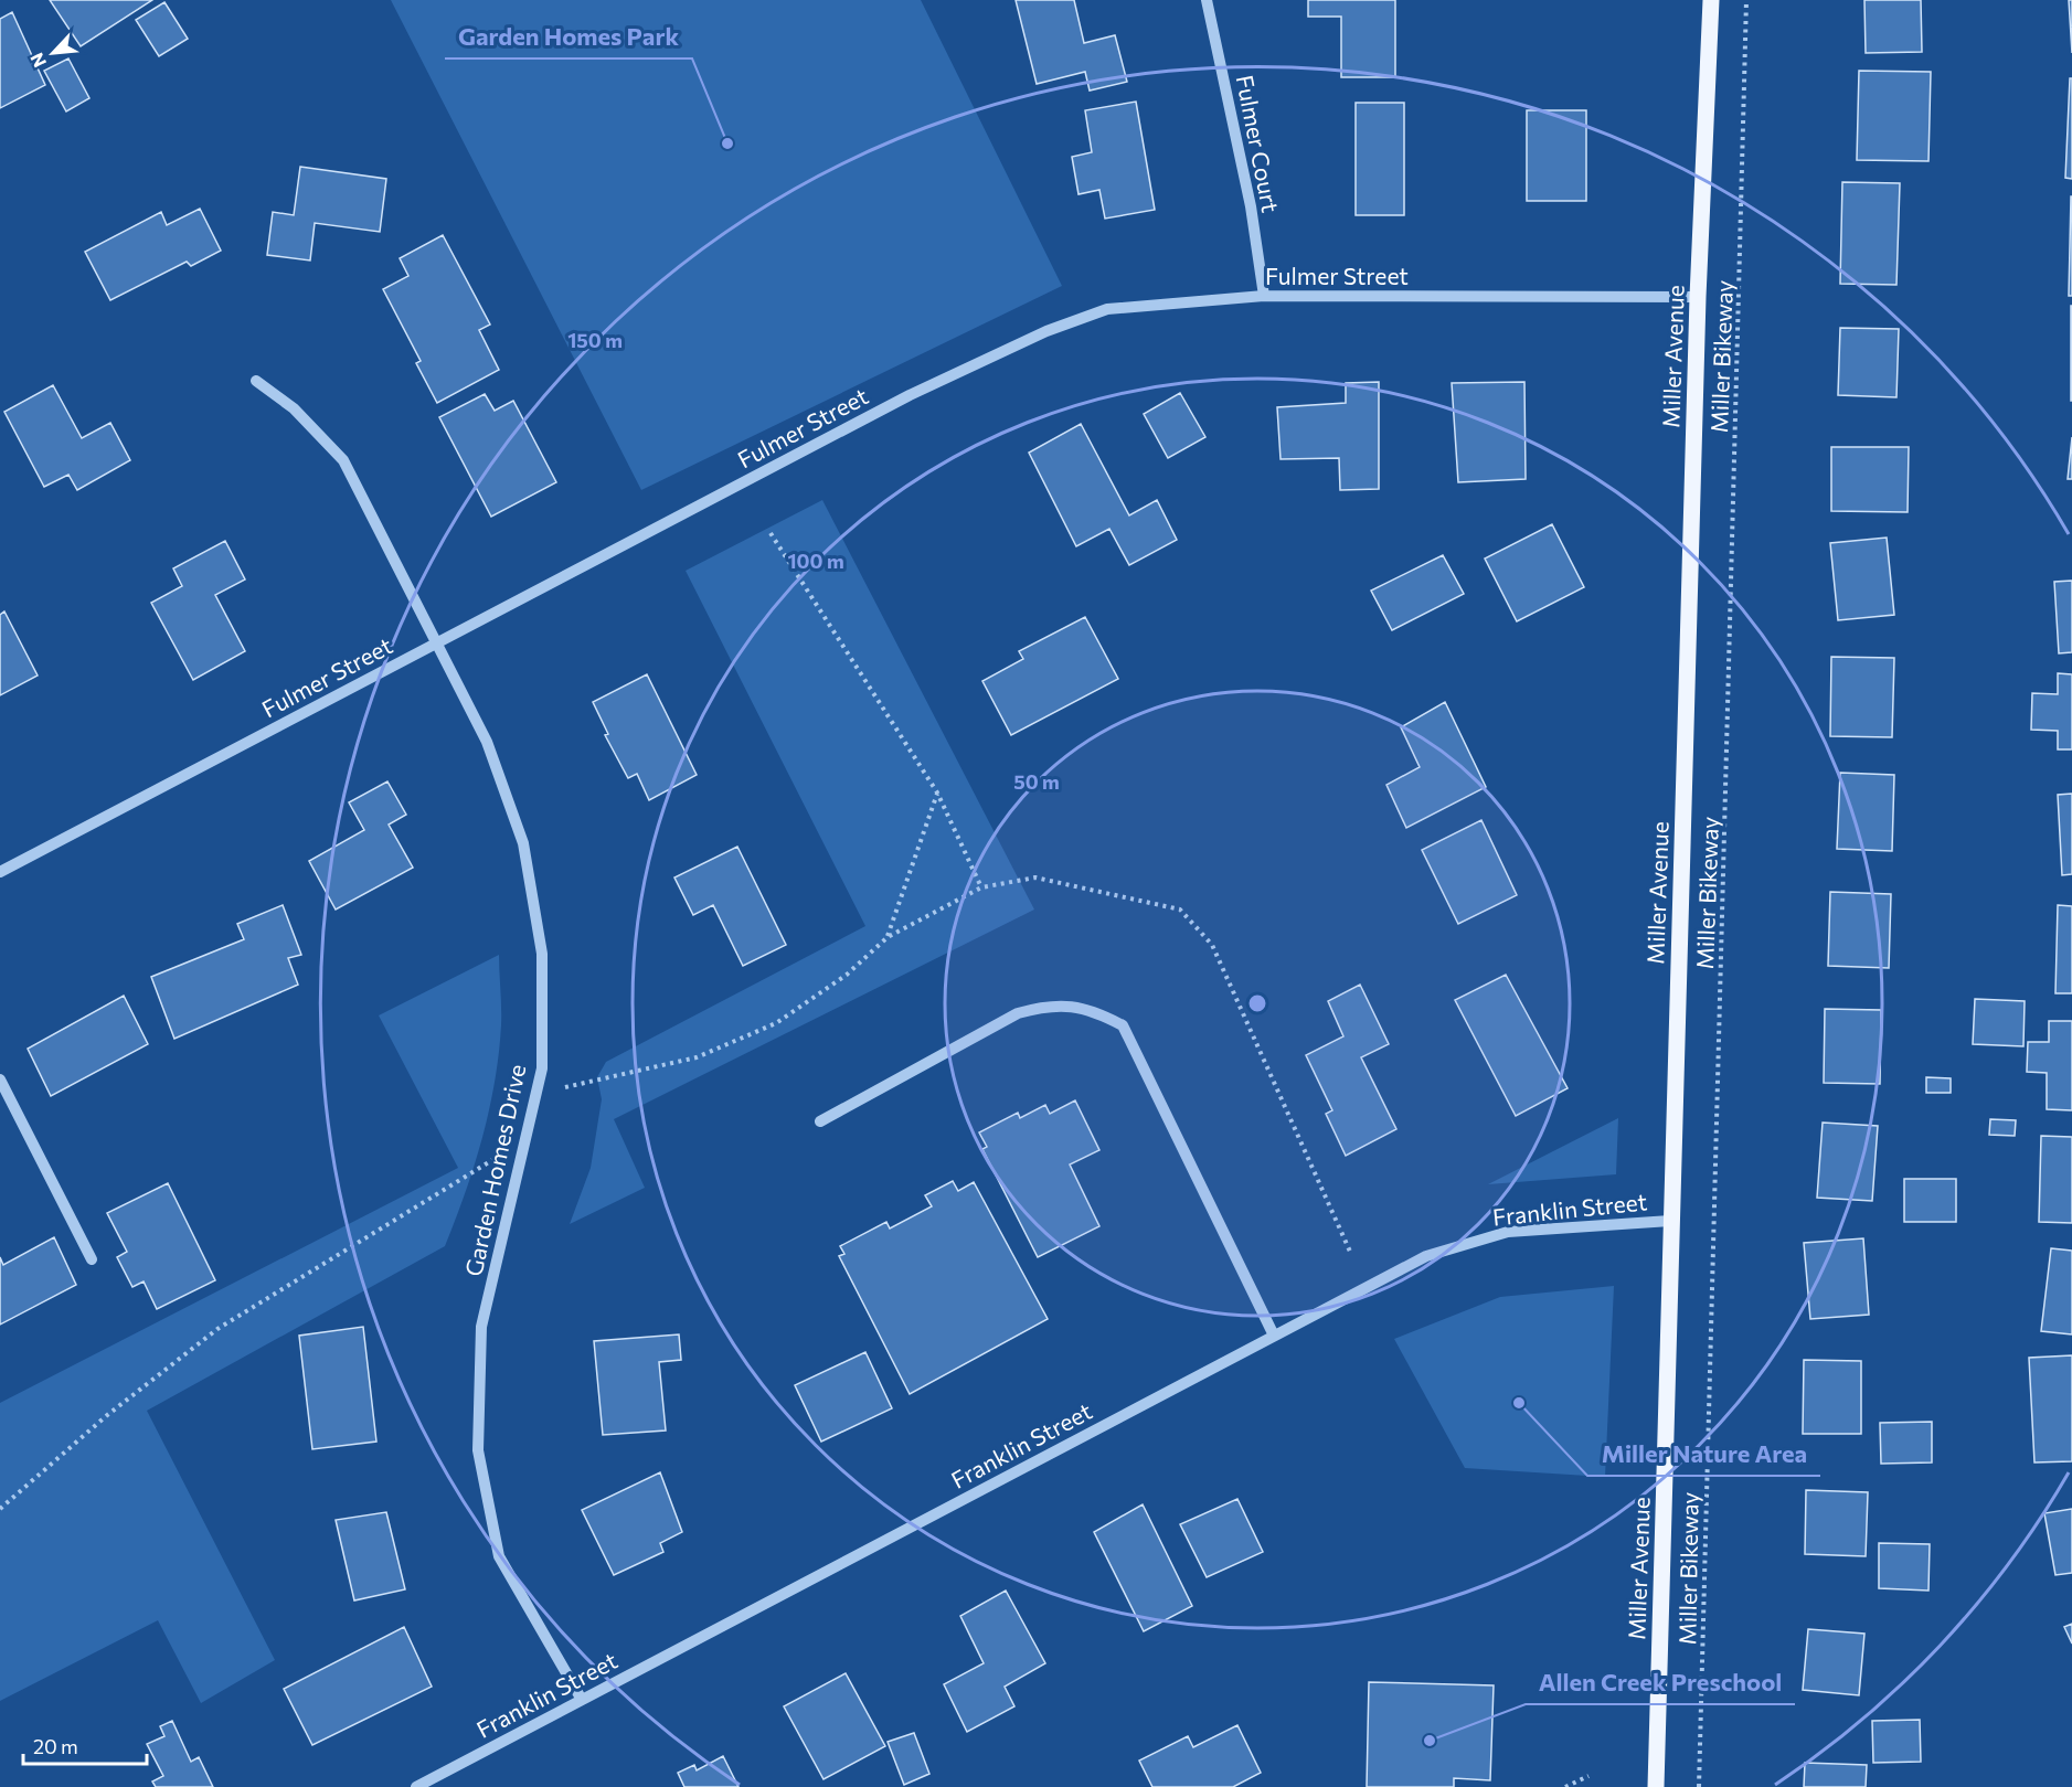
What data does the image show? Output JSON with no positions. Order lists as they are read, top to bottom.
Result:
{
  "streets": {
    "main road": ["Miller Avenue"],
    "street": [
      "Fulmer Court",
      "Fulmer Street",
      "Garden Homes Drive",
      "Franklin Street"
    ],
    "path": ["Miller Bikeway"]
  },
  "crossings": [
    ["Fulmer Court", "Fulmer Street"],
    ["Fulmer Street", "Miller Avenue"],
    ["Fulmer Street", "Garden Homes Drive"],
    ["Miller Avenue", "Franklin Street"],
    ["Garden Homes Drive", "Franklin Street"]
  ],
  "places": ["Garden Homes Park", "Miller Nature Area", "Allen Creek Preschool"],
  "scale_bar": "20 m",
  "north": "bottom left",
  "rings": ["150 m", "100 m", "50 m"]
}
